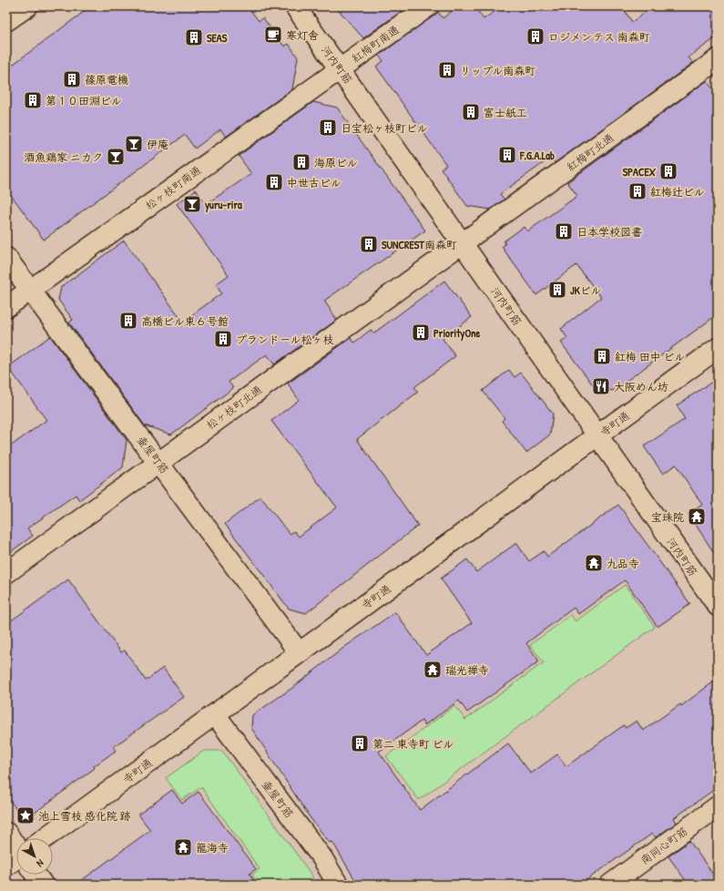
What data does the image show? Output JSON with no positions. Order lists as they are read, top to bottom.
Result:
{
  "streets": {
    "street": [
      "紅梅町南通",
      "河内町筋",
      "紅梅町北通",
      "松ヶ枝町南通",
      "松ヶ枝町北通",
      "寺町通",
      "壷屋町筋",
      "南同心町筋"
    ]
  },
  "crossings": [
    ["紅梅町南通", "河内町筋"],
    ["紅梅町南通", "松ヶ枝町南通"],
    ["河内町筋", "紅梅町北通"],
    ["河内町筋", "松ヶ枝町南通"],
    ["河内町筋", "松ヶ枝町北通"],
    ["河内町筋", "寺町通"],
    ["紅梅町北通", "松ヶ枝町北通"],
    ["松ヶ枝町南通", "壷屋町筋"],
    ["松ヶ枝町北通", "壷屋町筋"],
    ["寺町通", "壷屋町筋"]
  ],
  "places": {
    "cafe": ["寒灯舎"],
    "building": [
      "ロジメンテス 南森町",
      "SEAS",
      "リップル南森町",
      "篠原電機",
      "第１０田淵ビル",
      "富士紙工",
      "日宝松ヶ枝町ビル",
      "F.G.A.Lab",
      "海原ビル",
      "SPACEX",
      "中世古ビル",
      "紅梅辻ビル",
      "日本学校図書",
      "SUNCREST南森町",
      "JKビル",
      "高橋ビル東６号館",
      "PriorityOne",
      "プランドール松ヶ枝",
      "紅梅 田中 ビル",
      "第二 東寺町 ビル"
    ],
    "bar": ["伊庵", "酒魚鶏家 ニカク", "yuru-rira"],
    "restaurant": ["大阪めん坊"],
    "temple": [
      "宝珠院",
      "九品寺",
      "瑞光禅寺",
      "龍海寺"
    ],
    "place": ["池上雪枝 感化院 跡"]
  },
  "north": "bottom right"
}
